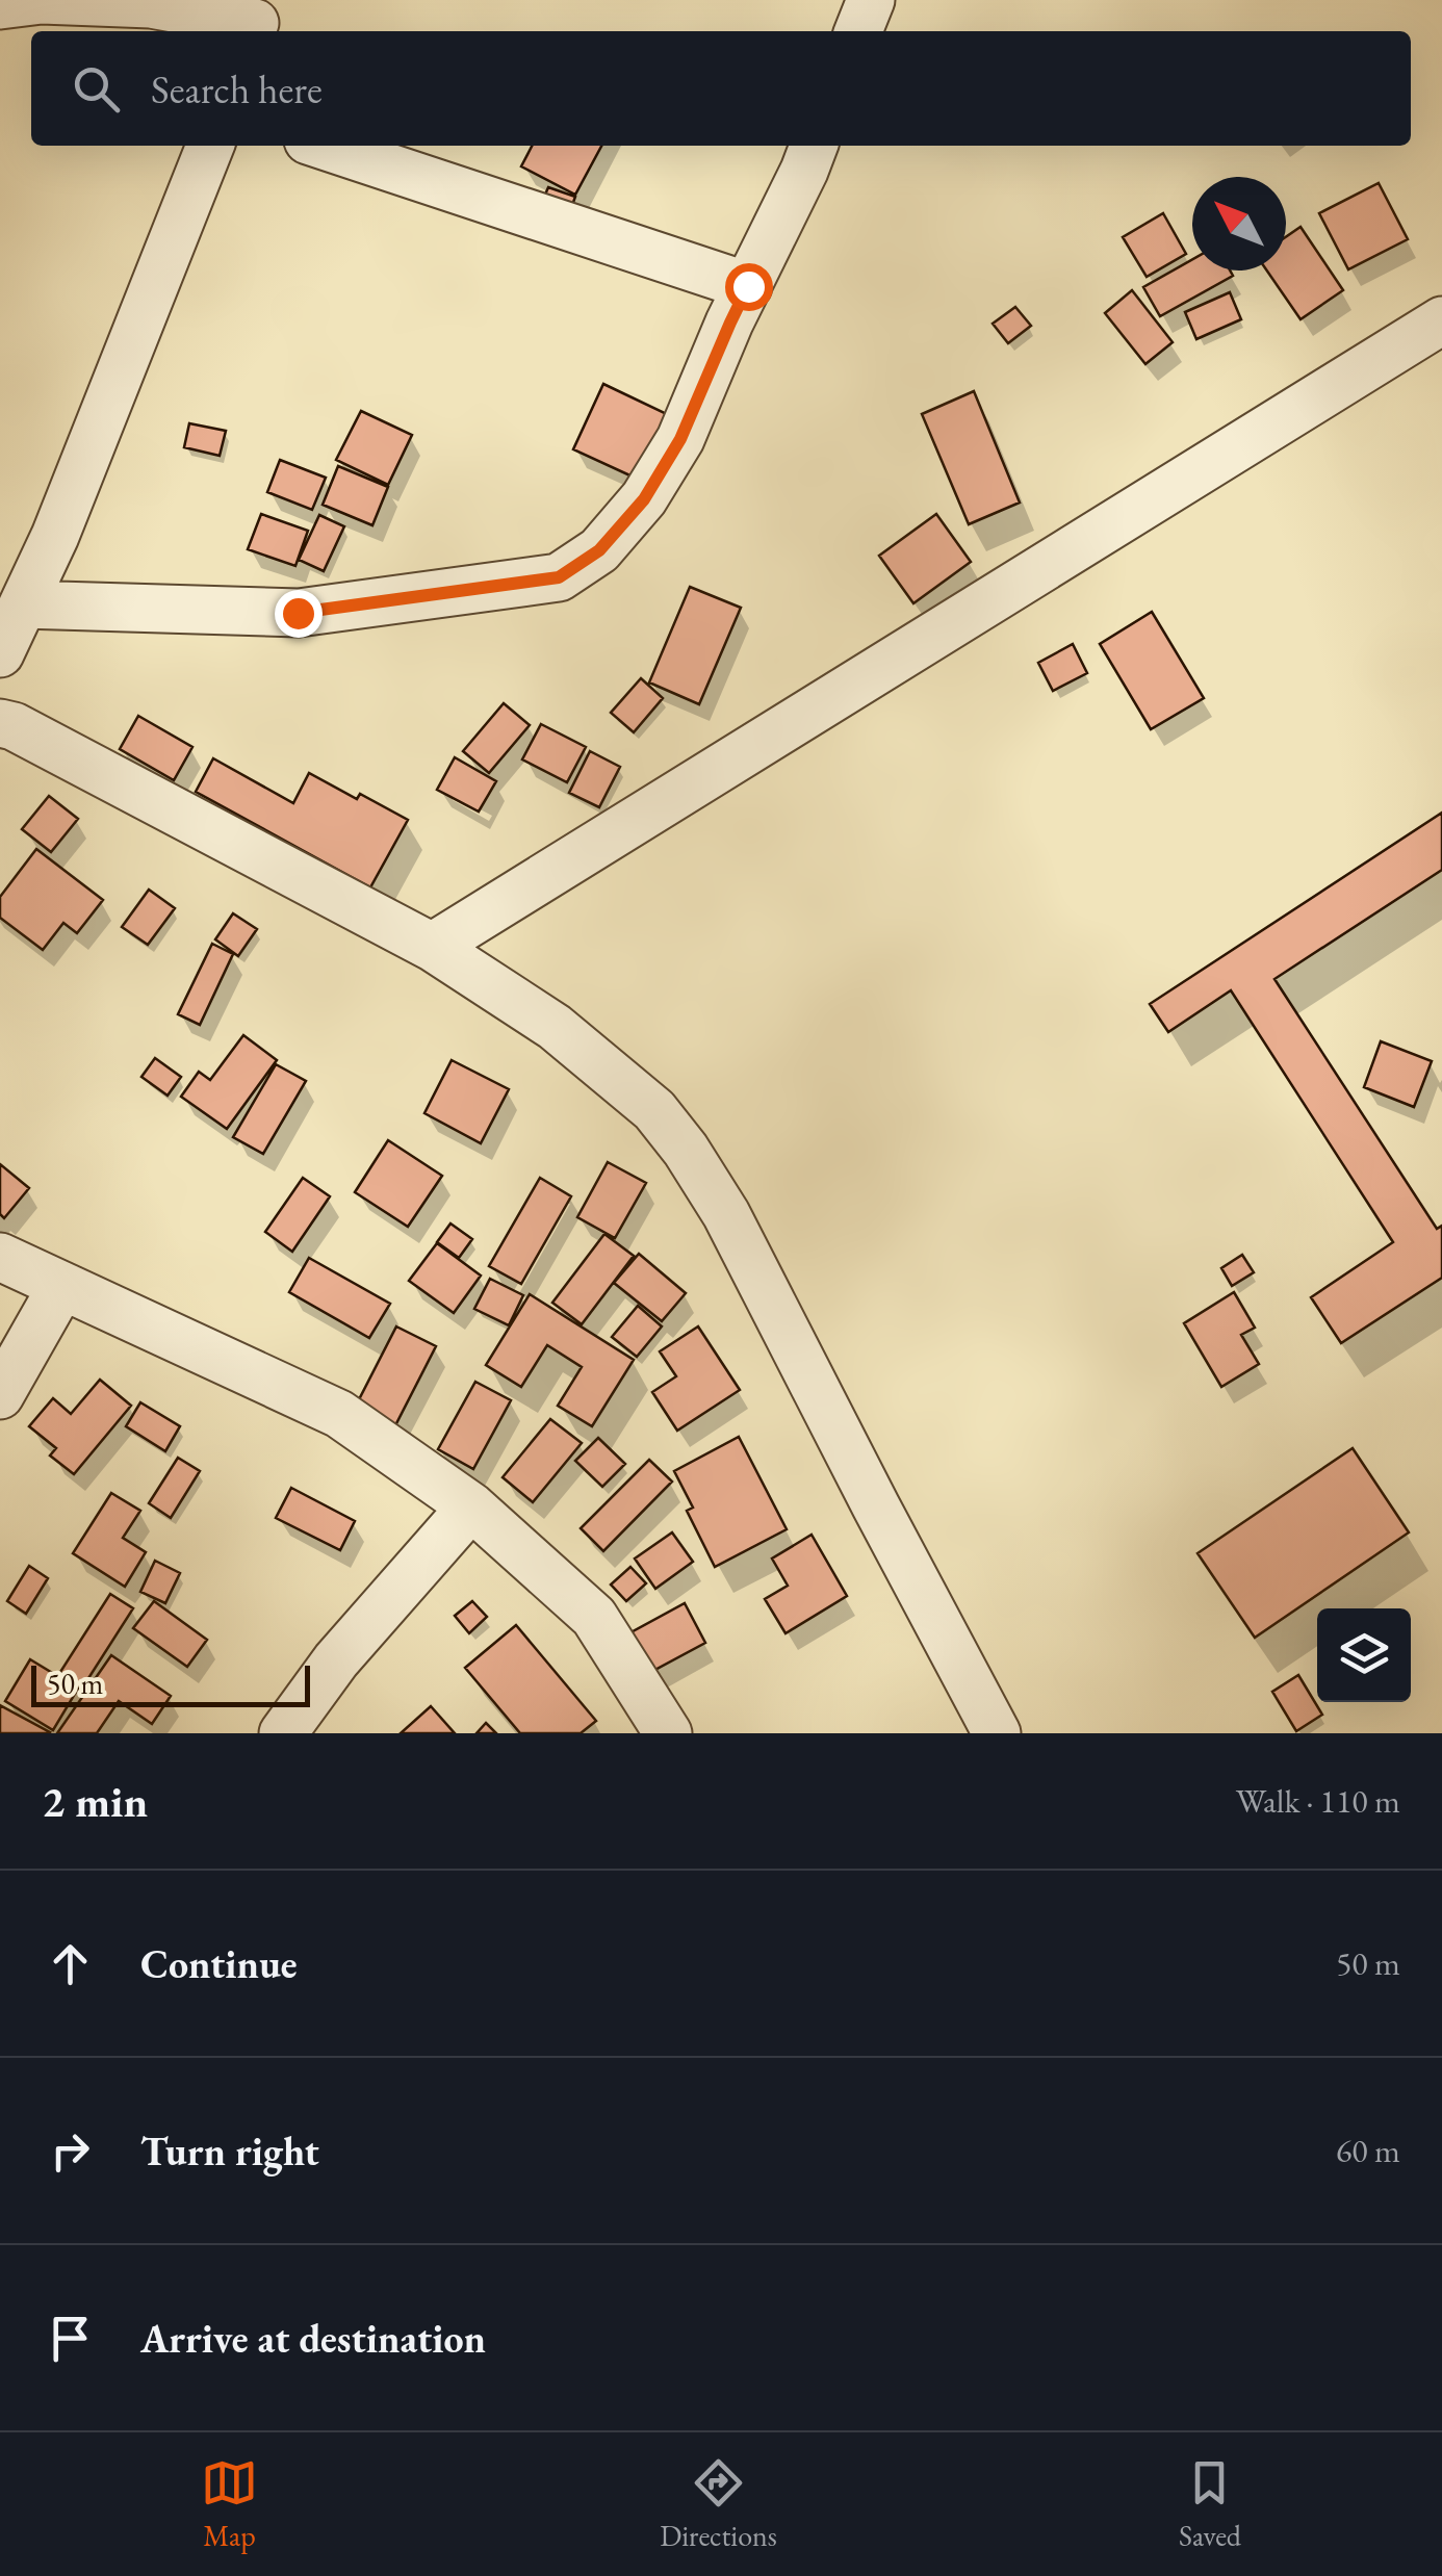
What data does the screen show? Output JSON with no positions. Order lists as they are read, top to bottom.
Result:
{
  "scale_bar": "50 m",
  "north": "top left",
  "page": {
    "search": "Search here",
    "scale": "50 m",
    "heading": ["2 min", "Walk · 110 m"],
    "list": [
      ["Continue", "50 m"],
      ["Turn right", "60 m"],
      "Arrive at destination"
    ],
    "nav": ["Map", "Directions", "Saved"]
  }
}
